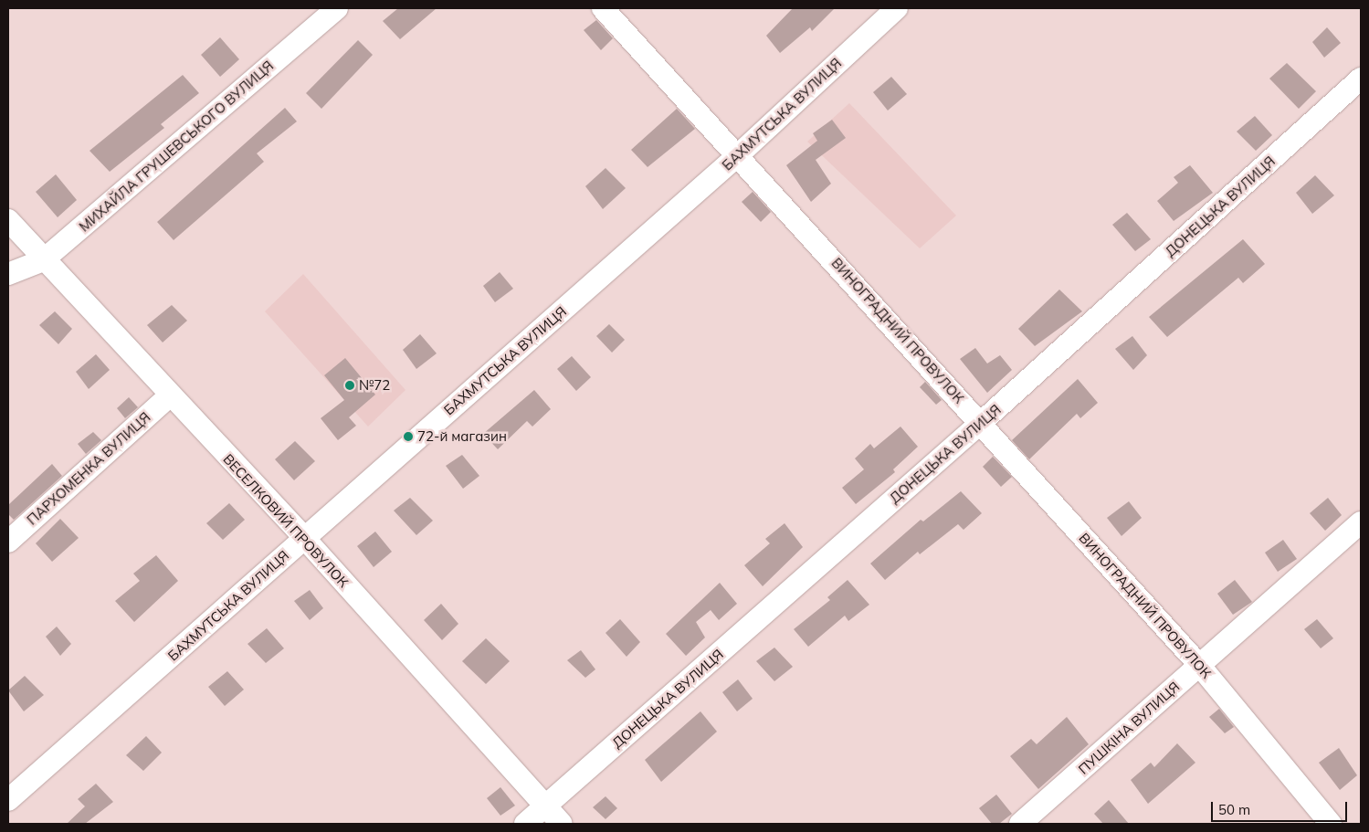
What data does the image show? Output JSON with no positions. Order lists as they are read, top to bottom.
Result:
{
  "streets": {
    "street": [
      "БАХМУТСЬКА ВУЛИЦЯ",
      "МИХАЙЛА ГРУШЕВСЬКОГО ВУЛИЦЯ",
      "ДОНЕЦЬКА ВУЛИЦЯ",
      "ВИНОГРАДНИЙ ПРОВУЛОК",
      "ПАРХОМЕНКА ВУЛИЦЯ",
      "ВЕСЕЛКОВИЙ ПРОВУЛОК",
      "ПУШКІНА ВУЛИЦЯ"
    ]
  },
  "crossings": [
    ["БАХМУТСЬКА ВУЛИЦЯ", "ВИНОГРАДНИЙ ПРОВУЛОК"],
    ["БАХМУТСЬКА ВУЛИЦЯ", "ВЕСЕЛКОВИЙ ПРОВУЛОК"],
    ["МИХАЙЛА ГРУШЕВСЬКОГО ВУЛИЦЯ", "ВЕСЕЛКОВИЙ ПРОВУЛОК"],
    ["ДОНЕЦЬКА ВУЛИЦЯ", "ВИНОГРАДНИЙ ПРОВУЛОК"],
    ["ДОНЕЦЬКА ВУЛИЦЯ", "ВЕСЕЛКОВИЙ ПРОВУЛОК"],
    ["ВИНОГРАДНИЙ ПРОВУЛОК", "ПУШКІНА ВУЛИЦЯ"],
    ["ПАРХОМЕНКА ВУЛИЦЯ", "ВЕСЕЛКОВИЙ ПРОВУЛОК"]
  ],
  "places": ["№72", "72-й магазин"],
  "scale_bar": "50 m"
}
